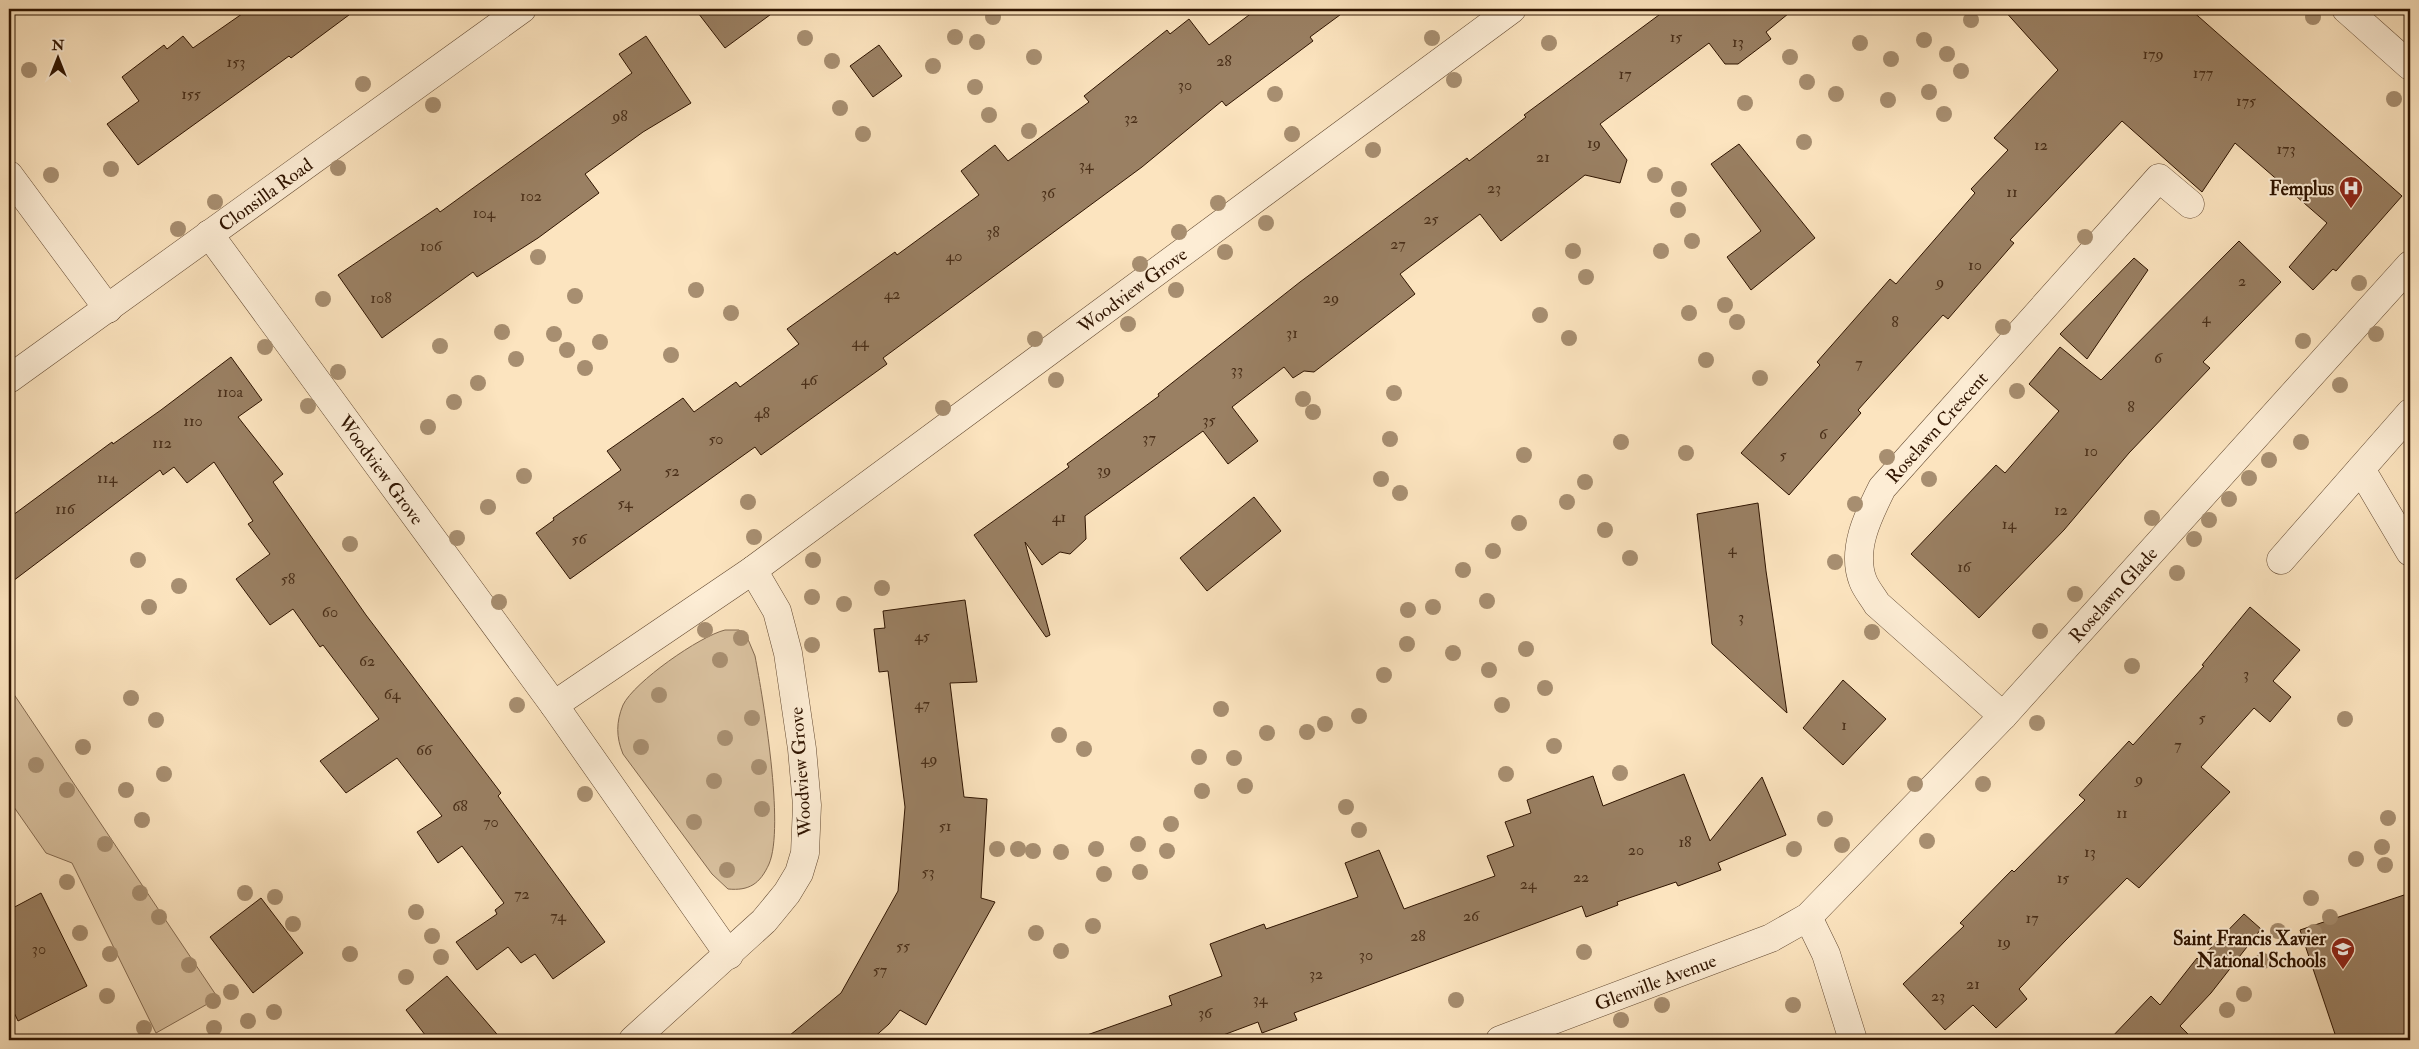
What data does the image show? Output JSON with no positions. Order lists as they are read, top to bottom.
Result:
{
  "streets": {
    "street": [
      "Clonsilla Road",
      "Woodview Grove",
      "Roselawn Crescent",
      "Roselawn Glade",
      "Glenville Avenue"
    ]
  },
  "crossings": [
    ["Clonsilla Road", "Woodview Grove"],
    ["Roselawn Crescent", "Roselawn Glade"],
    ["Roselawn Glade", "Glenville Avenue"]
  ],
  "places": {
    "hospital": ["Femplus"],
    "school or university": ["Saint Francis Xavier National Schools"]
  },
  "house_numbers": [
    "15",
    "13",
    "179",
    "28",
    "153",
    "177",
    "17",
    "30",
    "155",
    "175",
    "98",
    "32",
    "19",
    "12",
    "173",
    "21",
    "34",
    "23",
    "11",
    "36",
    "102",
    "104",
    "25",
    "38",
    "27",
    "106",
    "40",
    "10",
    "2",
    "9",
    "42",
    "108",
    "29",
    "4",
    "8",
    "31",
    "44",
    "6",
    "7",
    "33",
    "46",
    "110a",
    "8",
    "48",
    "35",
    "110",
    "6",
    "37",
    "50",
    "112",
    "10",
    "5",
    "39",
    "52",
    "114",
    "54",
    "116",
    "12",
    "41",
    "14",
    "56",
    "4",
    "16",
    "58",
    "60",
    "3",
    "45",
    "62",
    "3",
    "64",
    "47",
    "5",
    "1",
    "7",
    "66",
    "49",
    "9",
    "68",
    "11",
    "70",
    "51",
    "18",
    "20",
    "13",
    "53",
    "22",
    "15",
    "24",
    "72",
    "74",
    "26",
    "17",
    "28",
    "19",
    "55",
    "30",
    "30",
    "57",
    "32",
    "21",
    "23",
    "34",
    "36"
  ],
  "north": "top"
}
